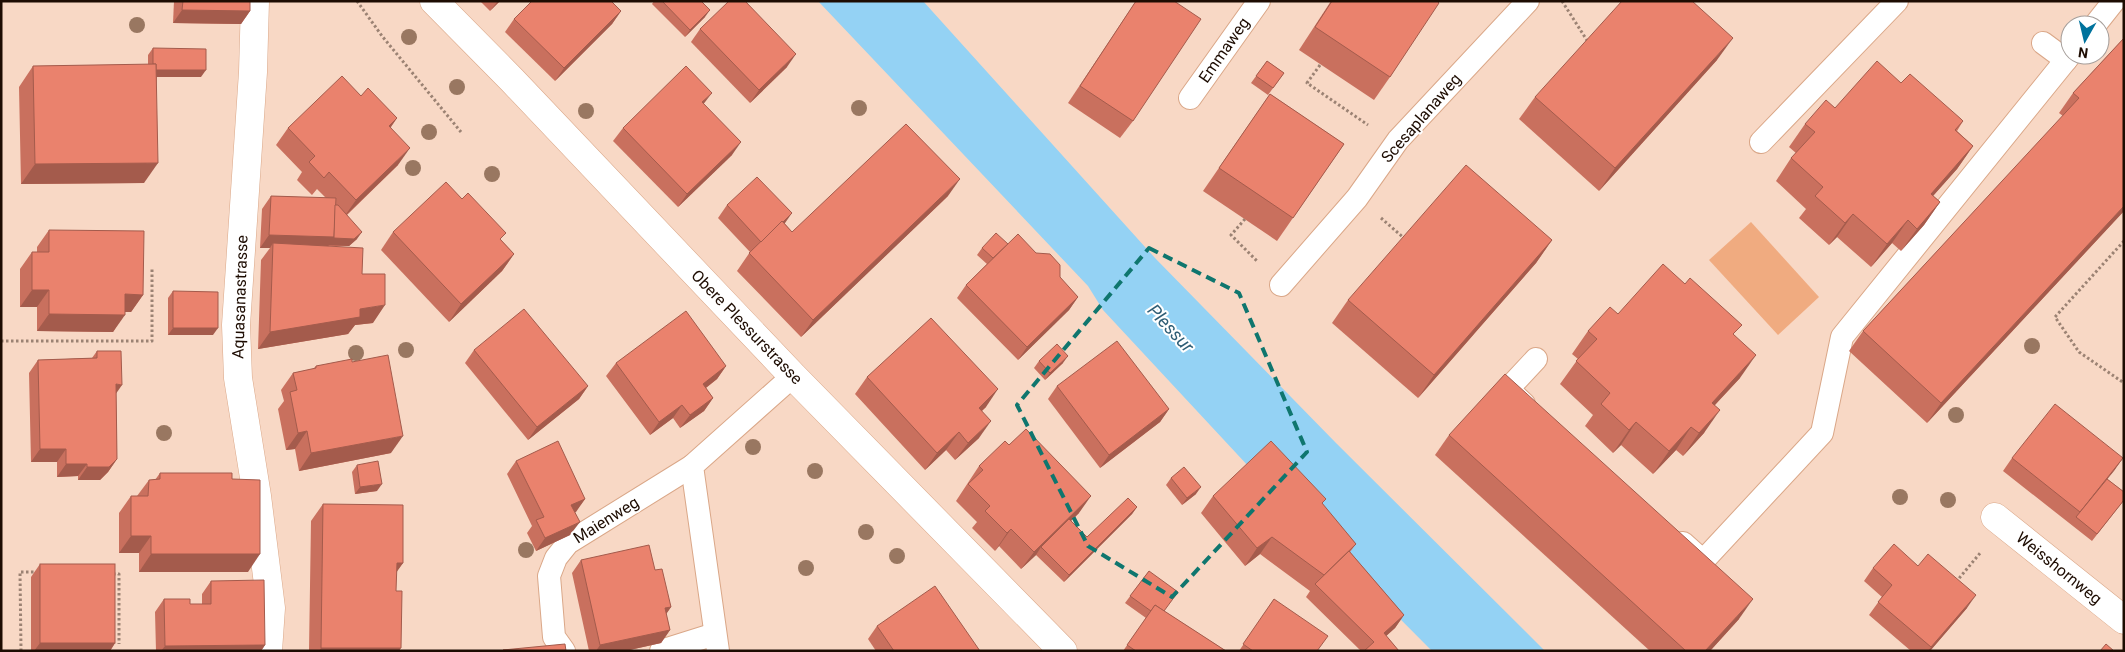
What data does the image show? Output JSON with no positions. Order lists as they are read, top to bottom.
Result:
{
  "streets": {
    "street": ["Aquasanastrasse", "Obere Plessurstrasse", "Weisshornweg"],
    "lane": ["Emmaweg", "Scesaplanaweg", "Maienweg"]
  },
  "crossings": [
    ["Obere Plessurstrasse", "Maienweg"]
  ],
  "water": ["Plessur"],
  "north": "bottom"
}
